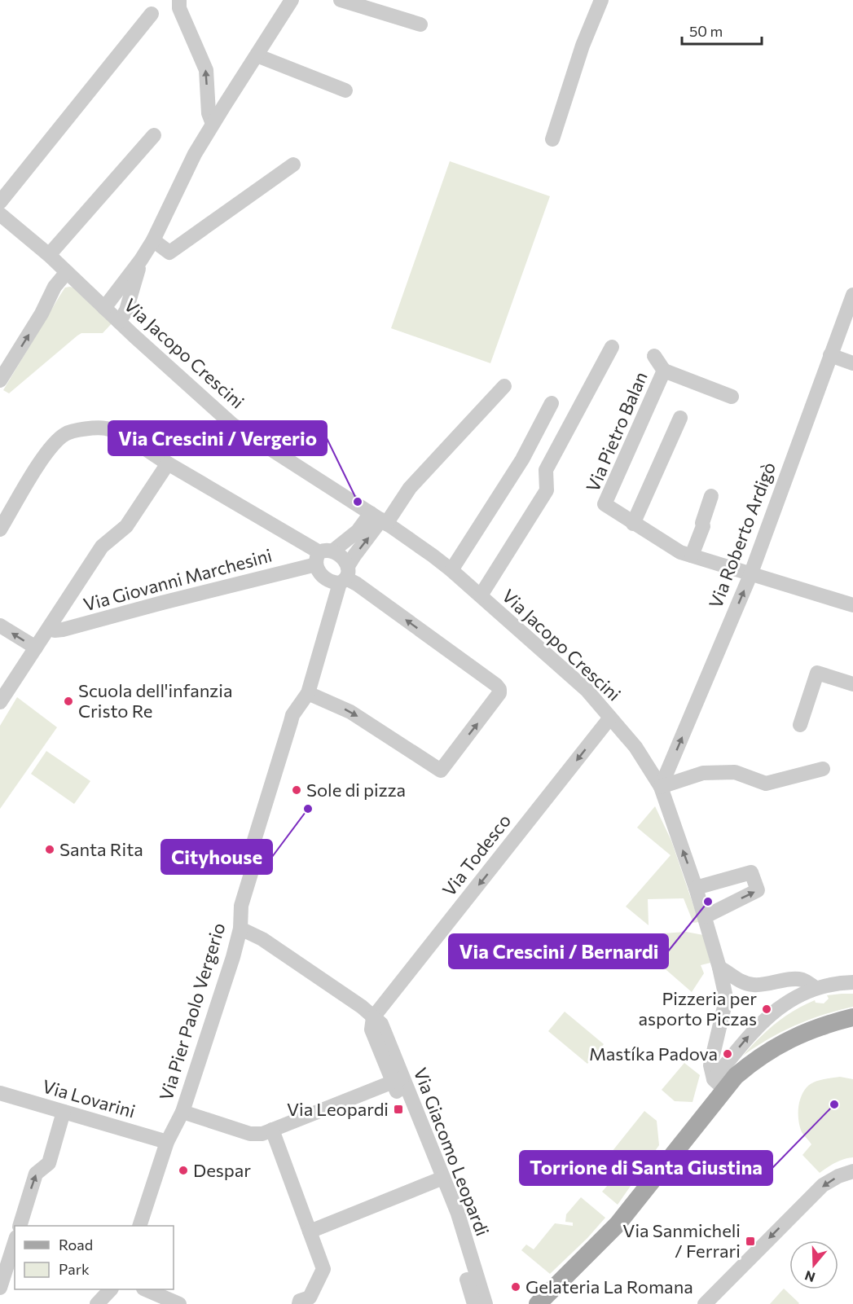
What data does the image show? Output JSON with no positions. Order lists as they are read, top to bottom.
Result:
{
  "streets": {
    "street": [
      "Via Jacopo Crescini",
      "Via Pietro Balan",
      "Via Roberto Ardigò",
      "Via Giovanni Marchesini",
      "Via Todesco",
      "Via Pier Paolo Vergerio",
      "Via Lovarini",
      "Via Giacomo Leopardi"
    ]
  },
  "crossings": [
    ["Via Jacopo Crescini", "Via Roberto Ardigò"],
    ["Via Jacopo Crescini", "Via Todesco"],
    ["Via Jacopo Crescini", "Via Pier Paolo Vergerio"],
    ["Via Pietro Balan", "Via Roberto Ardigò"],
    ["Via Todesco", "Via Giacomo Leopardi"],
    ["Via Pier Paolo Vergerio", "Via Lovarini"]
  ],
  "one_way": ["Via Roberto Ardigò", "Via Todesco"],
  "places": {
    "other": [
      "Via Crescini / Vergerio",
      "Scuola dell'infanzia Cristo Re",
      "Sole di pizza",
      "Cityhouse",
      "Santa Rita",
      "Via Crescini / Bernardi",
      "Pizzeria per asporto Piczas",
      "Mastíka Padova",
      "Torrione di Santa Giustina",
      "Despar",
      "Gelateria La Romana"
    ],
    "transit": ["Via Leopardi", "Via Sanmicheli / Ferrari"]
  },
  "legend": ["Road", "Park"],
  "scale_bar": "50 m",
  "north": "bottom"
}
